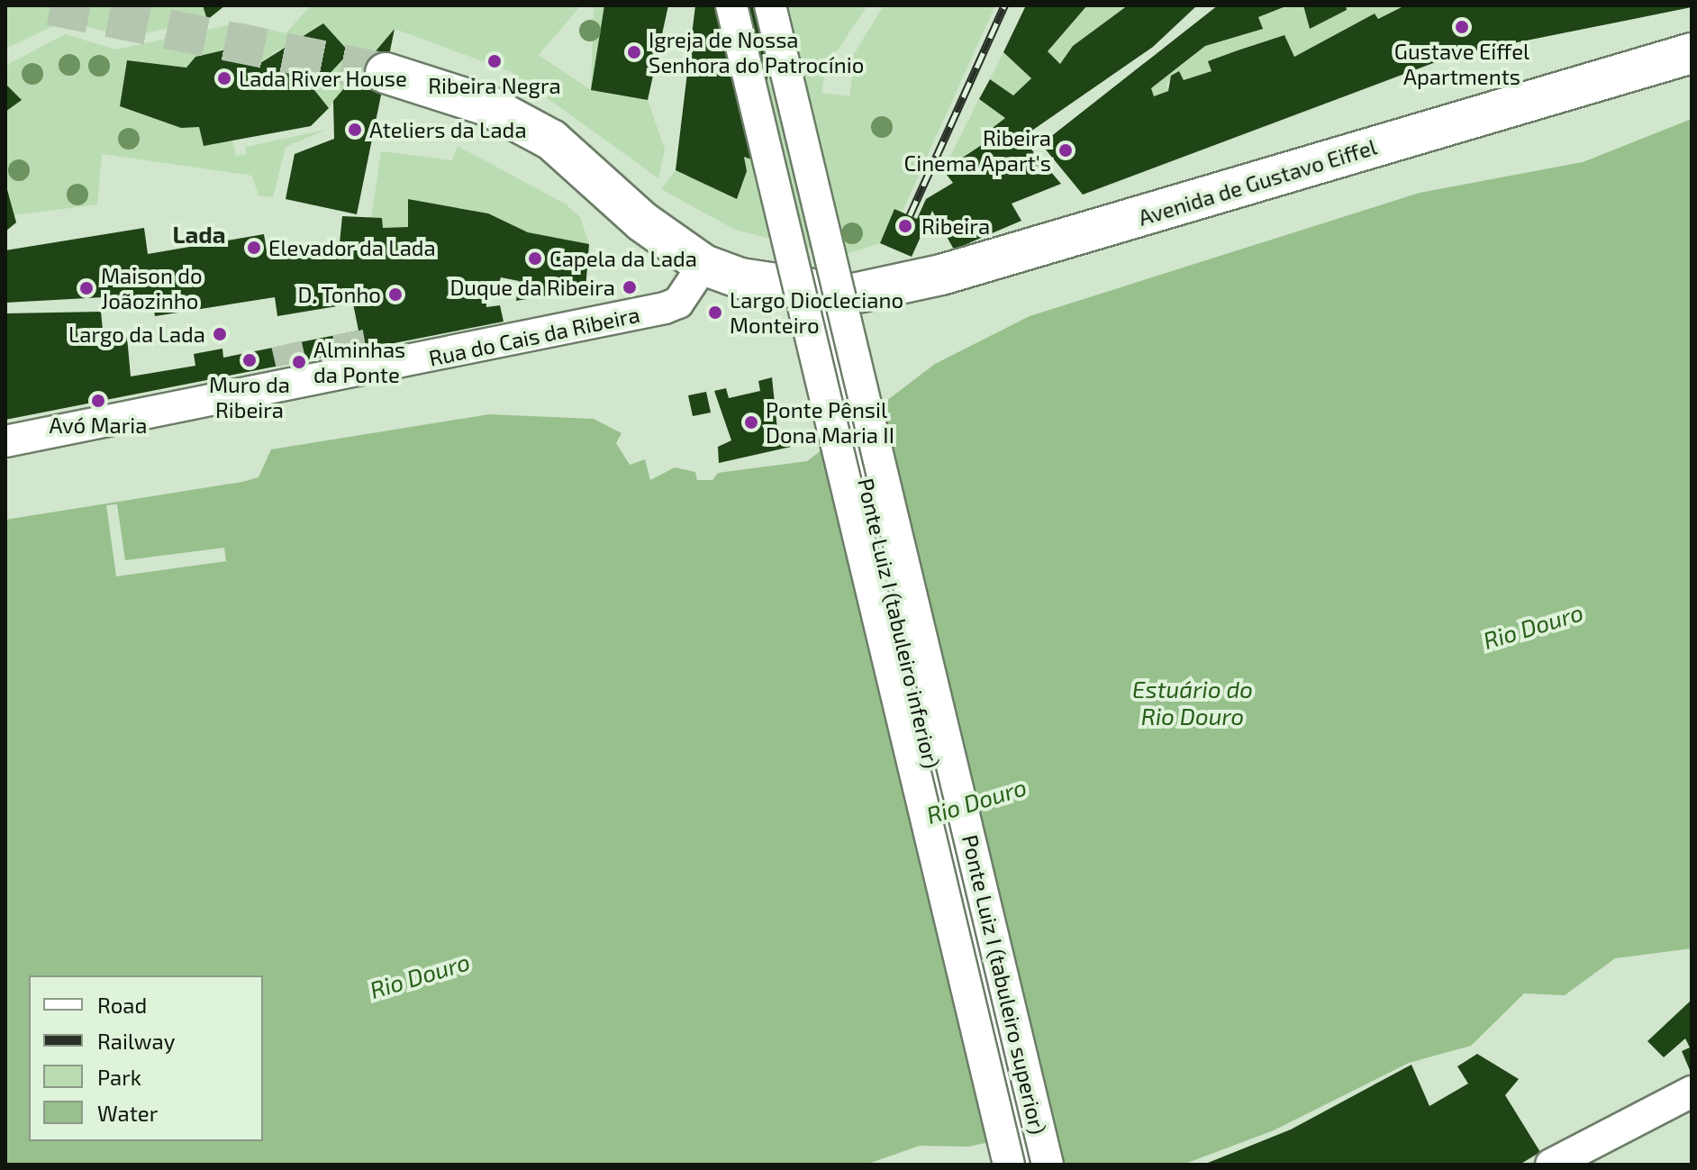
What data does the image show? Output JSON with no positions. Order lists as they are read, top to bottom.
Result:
{
  "streets": {
    "main road": ["Avenida de Gustavo Eiffel", "Ponte Luiz I (tabuleiro inferior)"],
    "street": ["Rua do Cais da Ribeira", "Ponte Luiz I (tabuleiro superior)"]
  },
  "crossings": [
    ["Avenida de Gustavo Eiffel", "Rua do Cais da Ribeira"],
    ["Avenida de Gustavo Eiffel", "Ponte Luiz I (tabuleiro inferior)"]
  ],
  "districts": ["Lada"],
  "water": ["Rio Douro", "Estuário do Rio Douro"],
  "places": [
    "Gustave Eiffel Apartments",
    "Igreja de Nossa Senhora do Patrocínio",
    "Ribeira Negra",
    "Lada River House",
    "Ateliers da Lada",
    "Ribeira Cinema Apart's",
    "Ribeira",
    "Elevador da Lada",
    "Capela da Lada",
    "Duque da Ribeira",
    "Maison do Joãozinho",
    "D. Tonho",
    "Largo Diocleciano Monteiro",
    "Largo da Lada",
    "Muro da Ribeira",
    "Alminhas da Ponte",
    "Avó Maria",
    "Ponte Pênsil Dona Maria II"
  ],
  "legend": [
    "Road",
    "Railway",
    "Park",
    "Water"
  ]
}
